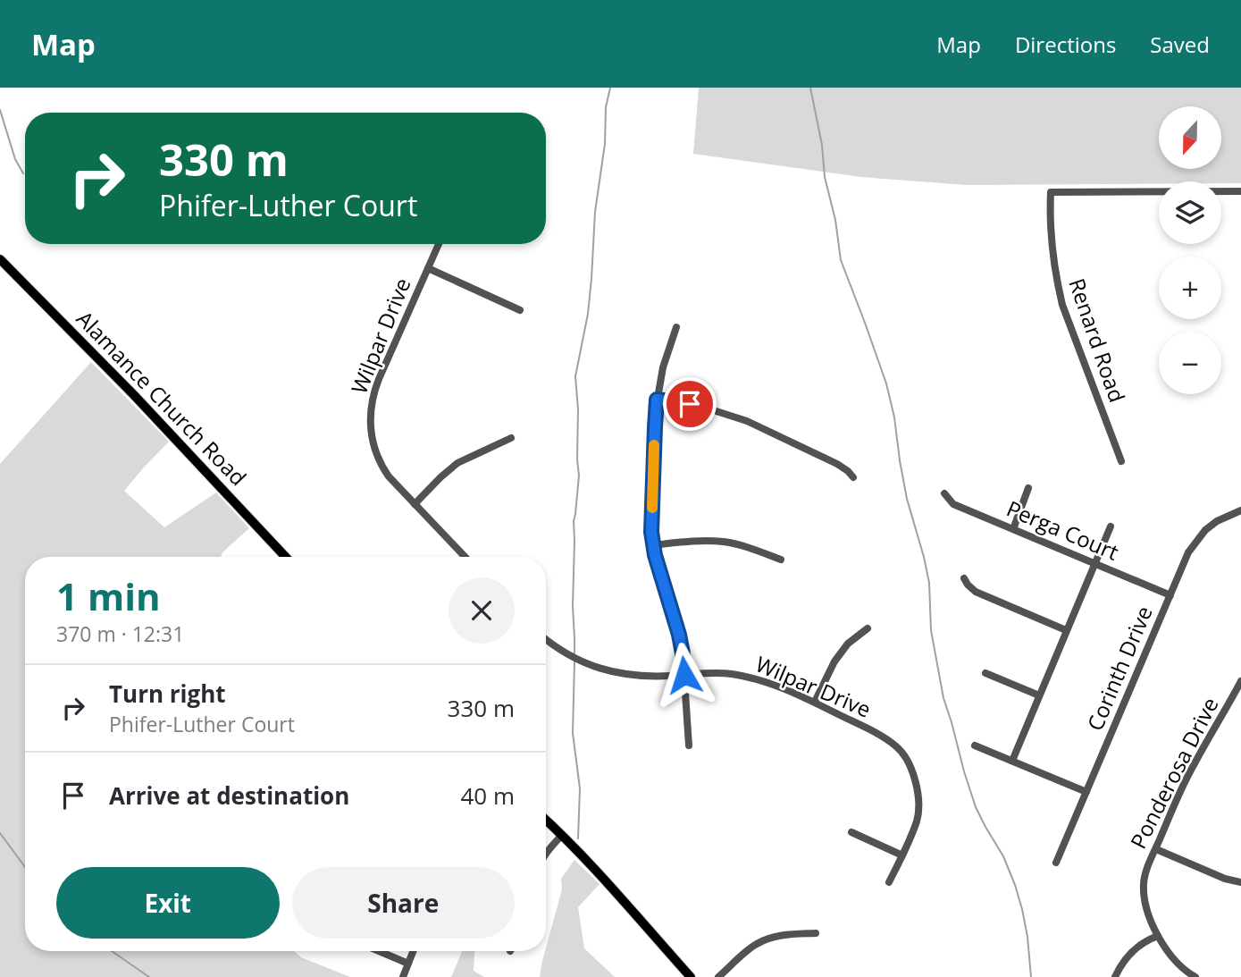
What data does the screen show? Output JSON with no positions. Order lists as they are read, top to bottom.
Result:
{
  "streets": {
    "main road": ["Alamance Church Road"],
    "street": [
      "Wilpar Drive",
      "Renard Road",
      "Perga Court",
      "Corinth Drive",
      "Ponderosa Drive"
    ]
  },
  "crossings": [
    ["Perga Court", "Corinth Drive"]
  ],
  "north": "bottom",
  "page": {
    "header": "Map",
    "nav": ["Map", "Directions", "Saved"],
    "map_buttons": ["+", "−"],
    "turn": ["330 m", "Phifer-Luther Court"],
    "heading": ["1 min", "370 m · 12:31"],
    "list": [
      {
        "name": "Turn right",
        "note": "Phifer-Luther Court",
        "value": "330 m"
      },
      {
        "name": "Arrive at destination",
        "value": "40 m"
      }
    ],
    "buttons": ["Exit", "Share"]
  }
}
